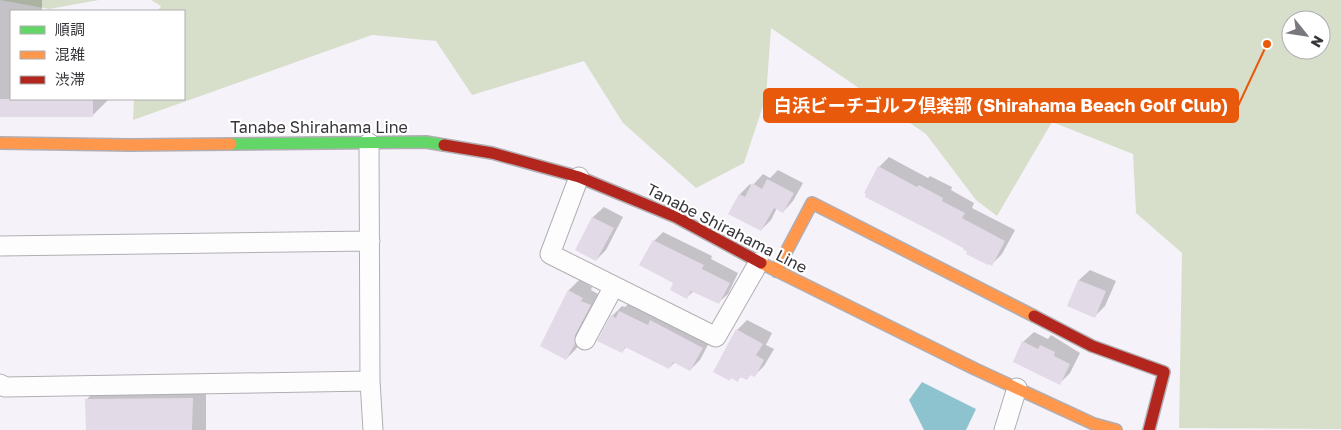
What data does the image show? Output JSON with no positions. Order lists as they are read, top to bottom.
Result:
{
  "streets": {
    "main road": ["Tanabe Shirahama Line"]
  },
  "places": ["白浜ビーチゴルフ倶楽部 (Shirahama Beach Golf Club)"],
  "legend": ["順調", "混雑", "渋滞"],
  "north": "bottom right"
}
